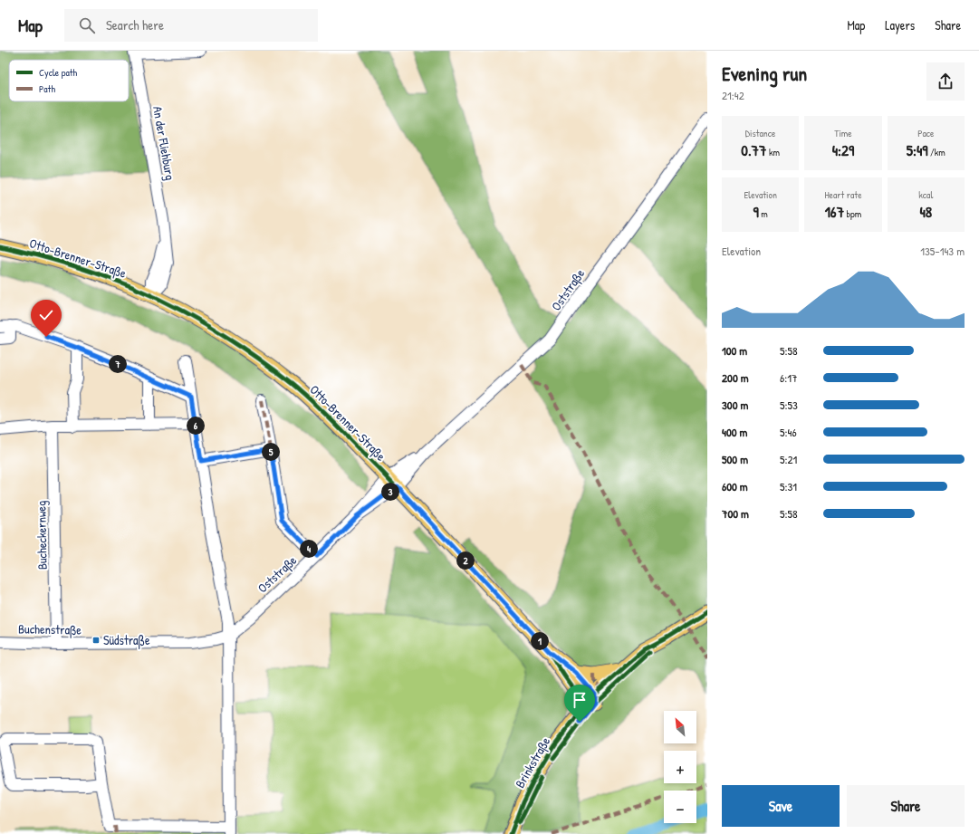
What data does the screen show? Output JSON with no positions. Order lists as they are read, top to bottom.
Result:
{
  "streets": {
    "main road": ["Otto-Brenner-Straße", "Brinkstraße"],
    "street": [
      "An der Fliehburg",
      "Oststraße",
      "Bucheckernweg",
      "Buchenstraße"
    ]
  },
  "crossings": [
    ["An der Fliehburg", "Otto-Brenner-Straße"],
    ["Otto-Brenner-Straße", "Oststraße"],
    ["Otto-Brenner-Straße", "Brinkstraße"],
    ["Oststraße", "Buchenstraße"],
    ["Bucheckernweg", "Buchenstraße"]
  ],
  "places": {
    "transit": ["Südstraße"]
  },
  "legend": ["Cycle path", "Path"],
  "north": "top left",
  "page": {
    "header": "Map",
    "search": "Search here",
    "nav": ["Map", "Layers", "Share"],
    "heading": ["Evening run", "21:42"],
    "stats": [
      ["Distance", "0.77 km"],
      ["Time", "4:29"],
      ["Pace", "5:49 /km"],
      ["Elevation", "9 m"],
      ["Heart rate", "167 bpm"],
      ["kcal", "48"]
    ],
    "chart": ["Elevation", "135–143 m"],
    "list": [
      {
        "name": "100 m",
        "note": "5:58"
      },
      {
        "name": "200 m",
        "note": "6:17"
      },
      {
        "name": "300 m",
        "note": "5:53"
      },
      {
        "name": "400 m",
        "note": "5:46"
      },
      {
        "name": "500 m",
        "note": "5:21"
      },
      {
        "name": "600 m",
        "note": "5:31"
      },
      {
        "name": "700 m",
        "note": "5:58"
      }
    ],
    "pins": [
      "7",
      "6",
      "5",
      "3",
      "4",
      "2",
      "1"
    ],
    "map_buttons": ["+", "−"],
    "buttons": ["Save", "Share"]
  }
}
